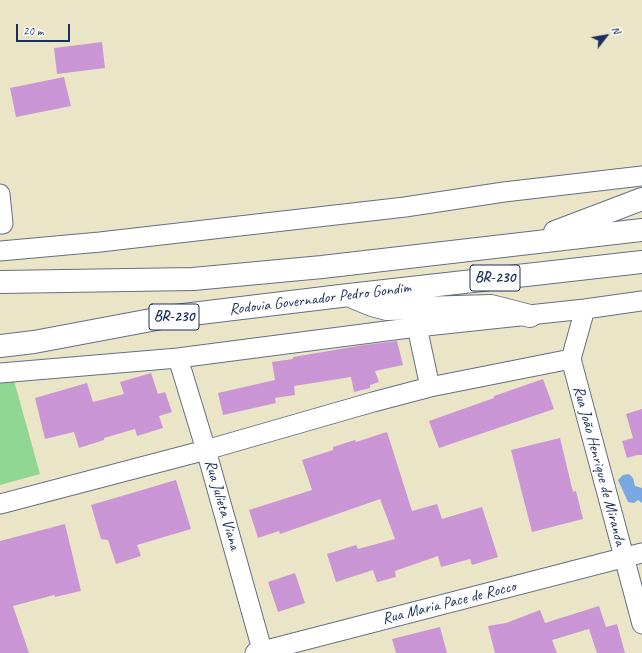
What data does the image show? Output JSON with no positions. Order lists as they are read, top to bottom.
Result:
{
  "streets": {
    "highway": ["BR-230", "Rodovia Governador Pedro Gondim"],
    "street": ["Rua João Henrique de Miranda", "Rua Julieta Viana", "Rua Maria Pace de Rocco"]
  },
  "crossings": [
    ["Rua João Henrique de Miranda", "Rua Maria Pace de Rocco"],
    ["Rua Julieta Viana", "Rua Maria Pace de Rocco"]
  ],
  "scale_bar": "20 m",
  "north": "top right"
}
